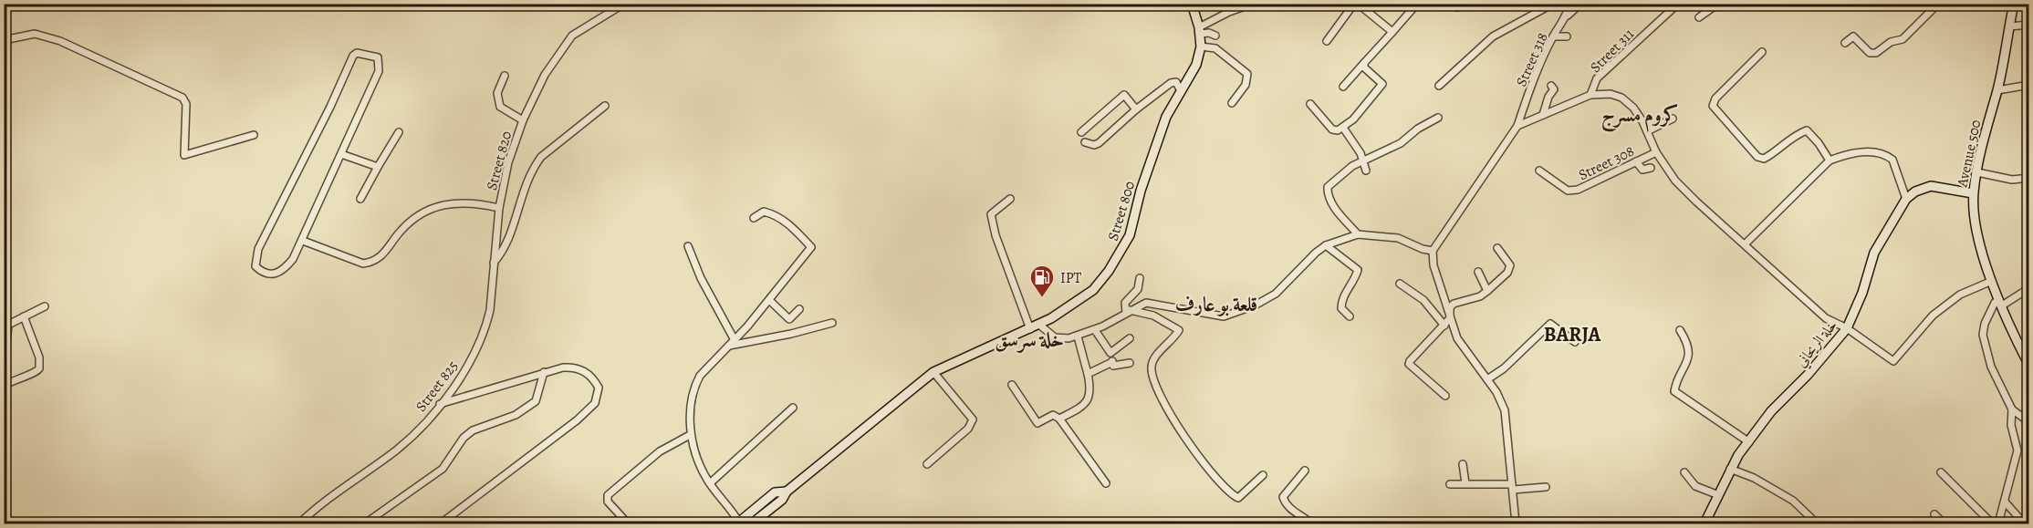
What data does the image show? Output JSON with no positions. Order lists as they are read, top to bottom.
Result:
{
  "streets": {
    "main road": ["Avenue 500", "Street 800", "خلة الريحاني"],
    "street": [
      "Street 311",
      "Street 318",
      "Street 820",
      "Street 308",
      "Street 825"
    ]
  },
  "crossings": [
    ["Street 820", "Street 825"]
  ],
  "districts": [
    "كروم مسرج",
    "قلعة بو عارف",
    "BARJA",
    "خلة سرسق"
  ],
  "places": {
    "fuel station": ["IPT"]
  }
}
